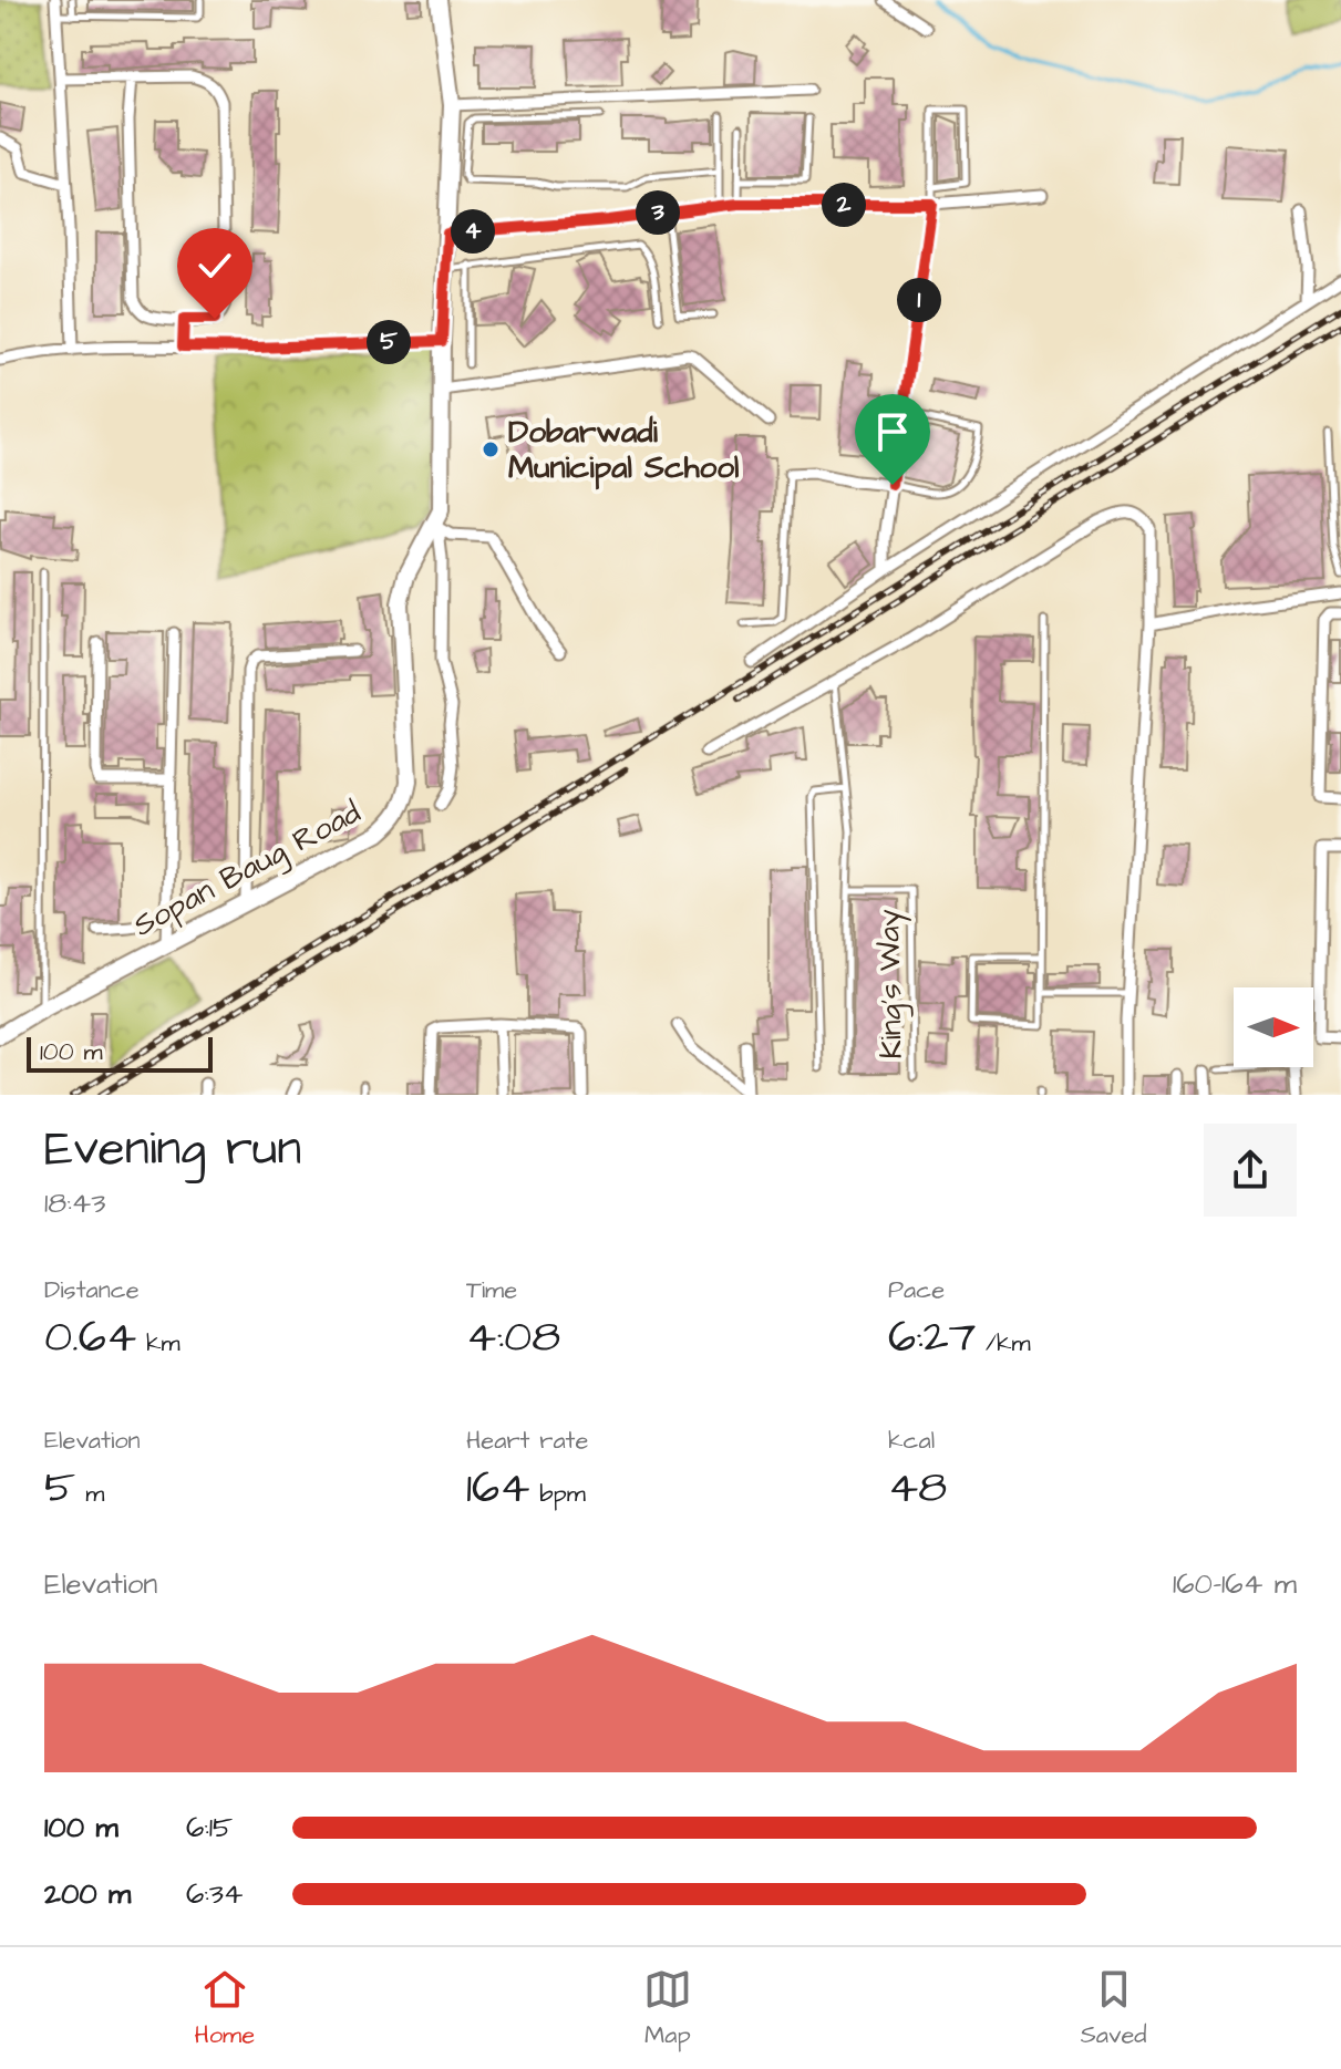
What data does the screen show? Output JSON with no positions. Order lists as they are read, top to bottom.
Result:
{
  "streets": {
    "street": ["Sopan Baug Road"],
    "lane": ["King's Way"]
  },
  "places": ["Dobarwadi Municipal School"],
  "scale_bar": "100 m",
  "north": "right",
  "page": {
    "pins": [
      "2",
      "3",
      "4",
      "1",
      "5"
    ],
    "scale": "100 m",
    "heading": ["Evening run", "18:43"],
    "stats": [
      ["Distance", "0.64 km"],
      ["Time", "4:08"],
      ["Pace", "6:27 /km"],
      ["Elevation", "5 m"],
      ["Heart rate", "164 bpm"],
      ["kcal", "48"]
    ],
    "chart": ["Elevation", "160–164 m"],
    "list": [
      {
        "name": "100 m",
        "note": "6:15"
      },
      {
        "name": "200 m",
        "note": "6:34"
      }
    ],
    "tabs": ["Home", "Map", "Saved"]
  }
}
